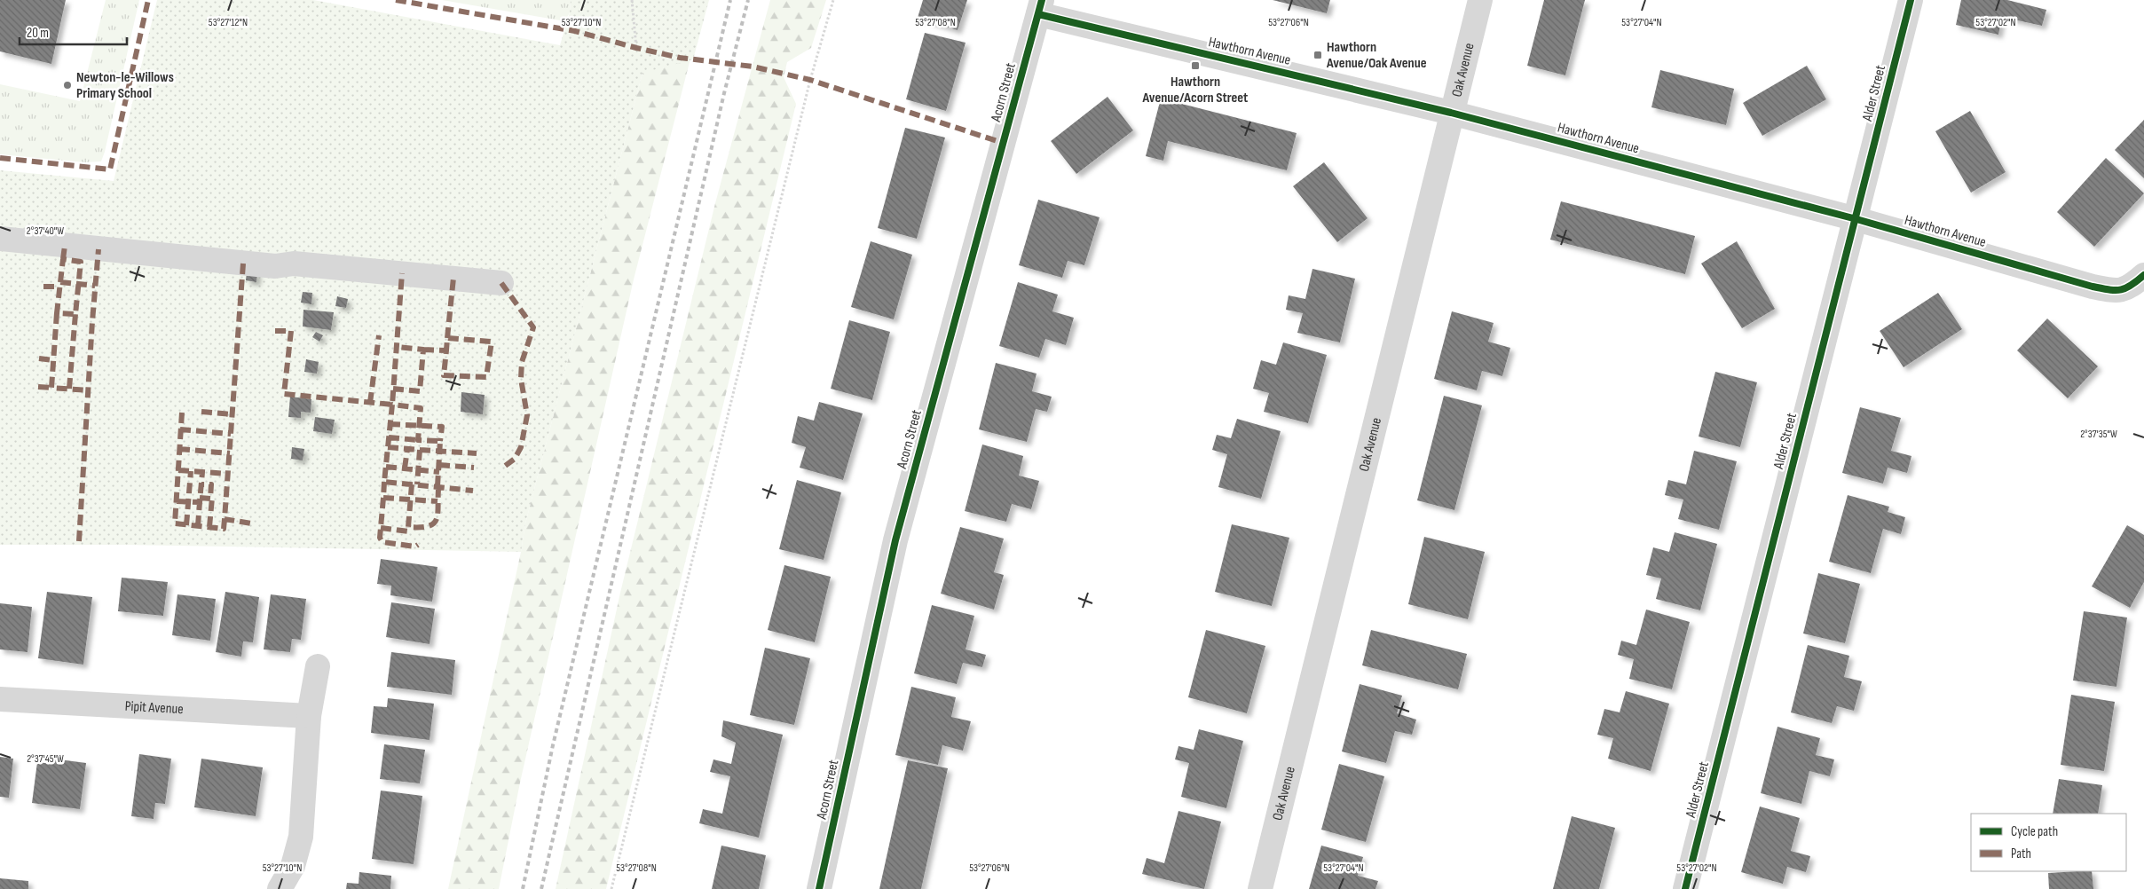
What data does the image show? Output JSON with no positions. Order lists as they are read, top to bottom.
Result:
{
  "streets": {
    "street": [
      "Hawthorn Avenue",
      "Oak Avenue",
      "Acorn Street",
      "Alder Street",
      "Pipit Avenue"
    ]
  },
  "crossings": [
    ["Hawthorn Avenue", "Oak Avenue"],
    ["Hawthorn Avenue", "Acorn Street"],
    ["Hawthorn Avenue", "Alder Street"]
  ],
  "places": {
    "transit": ["Hawthorn Avenue/Oak Avenue", "Hawthorn Avenue/Acorn Street"],
    "other": ["Newton-le-Willows Primary School"]
  },
  "legend": ["Cycle path", "Path"],
  "scale_bar": "20 m",
  "coordinates": [
    "53°27'12\"N",
    "53°27'10\"N",
    "53°27'08\"N",
    "53°27'06\"N",
    "53°27'04\"N",
    "53°27'02\"N",
    "2°37'40\"W",
    "2°37'35\"W",
    "2°37'45\"W"
  ]
}
